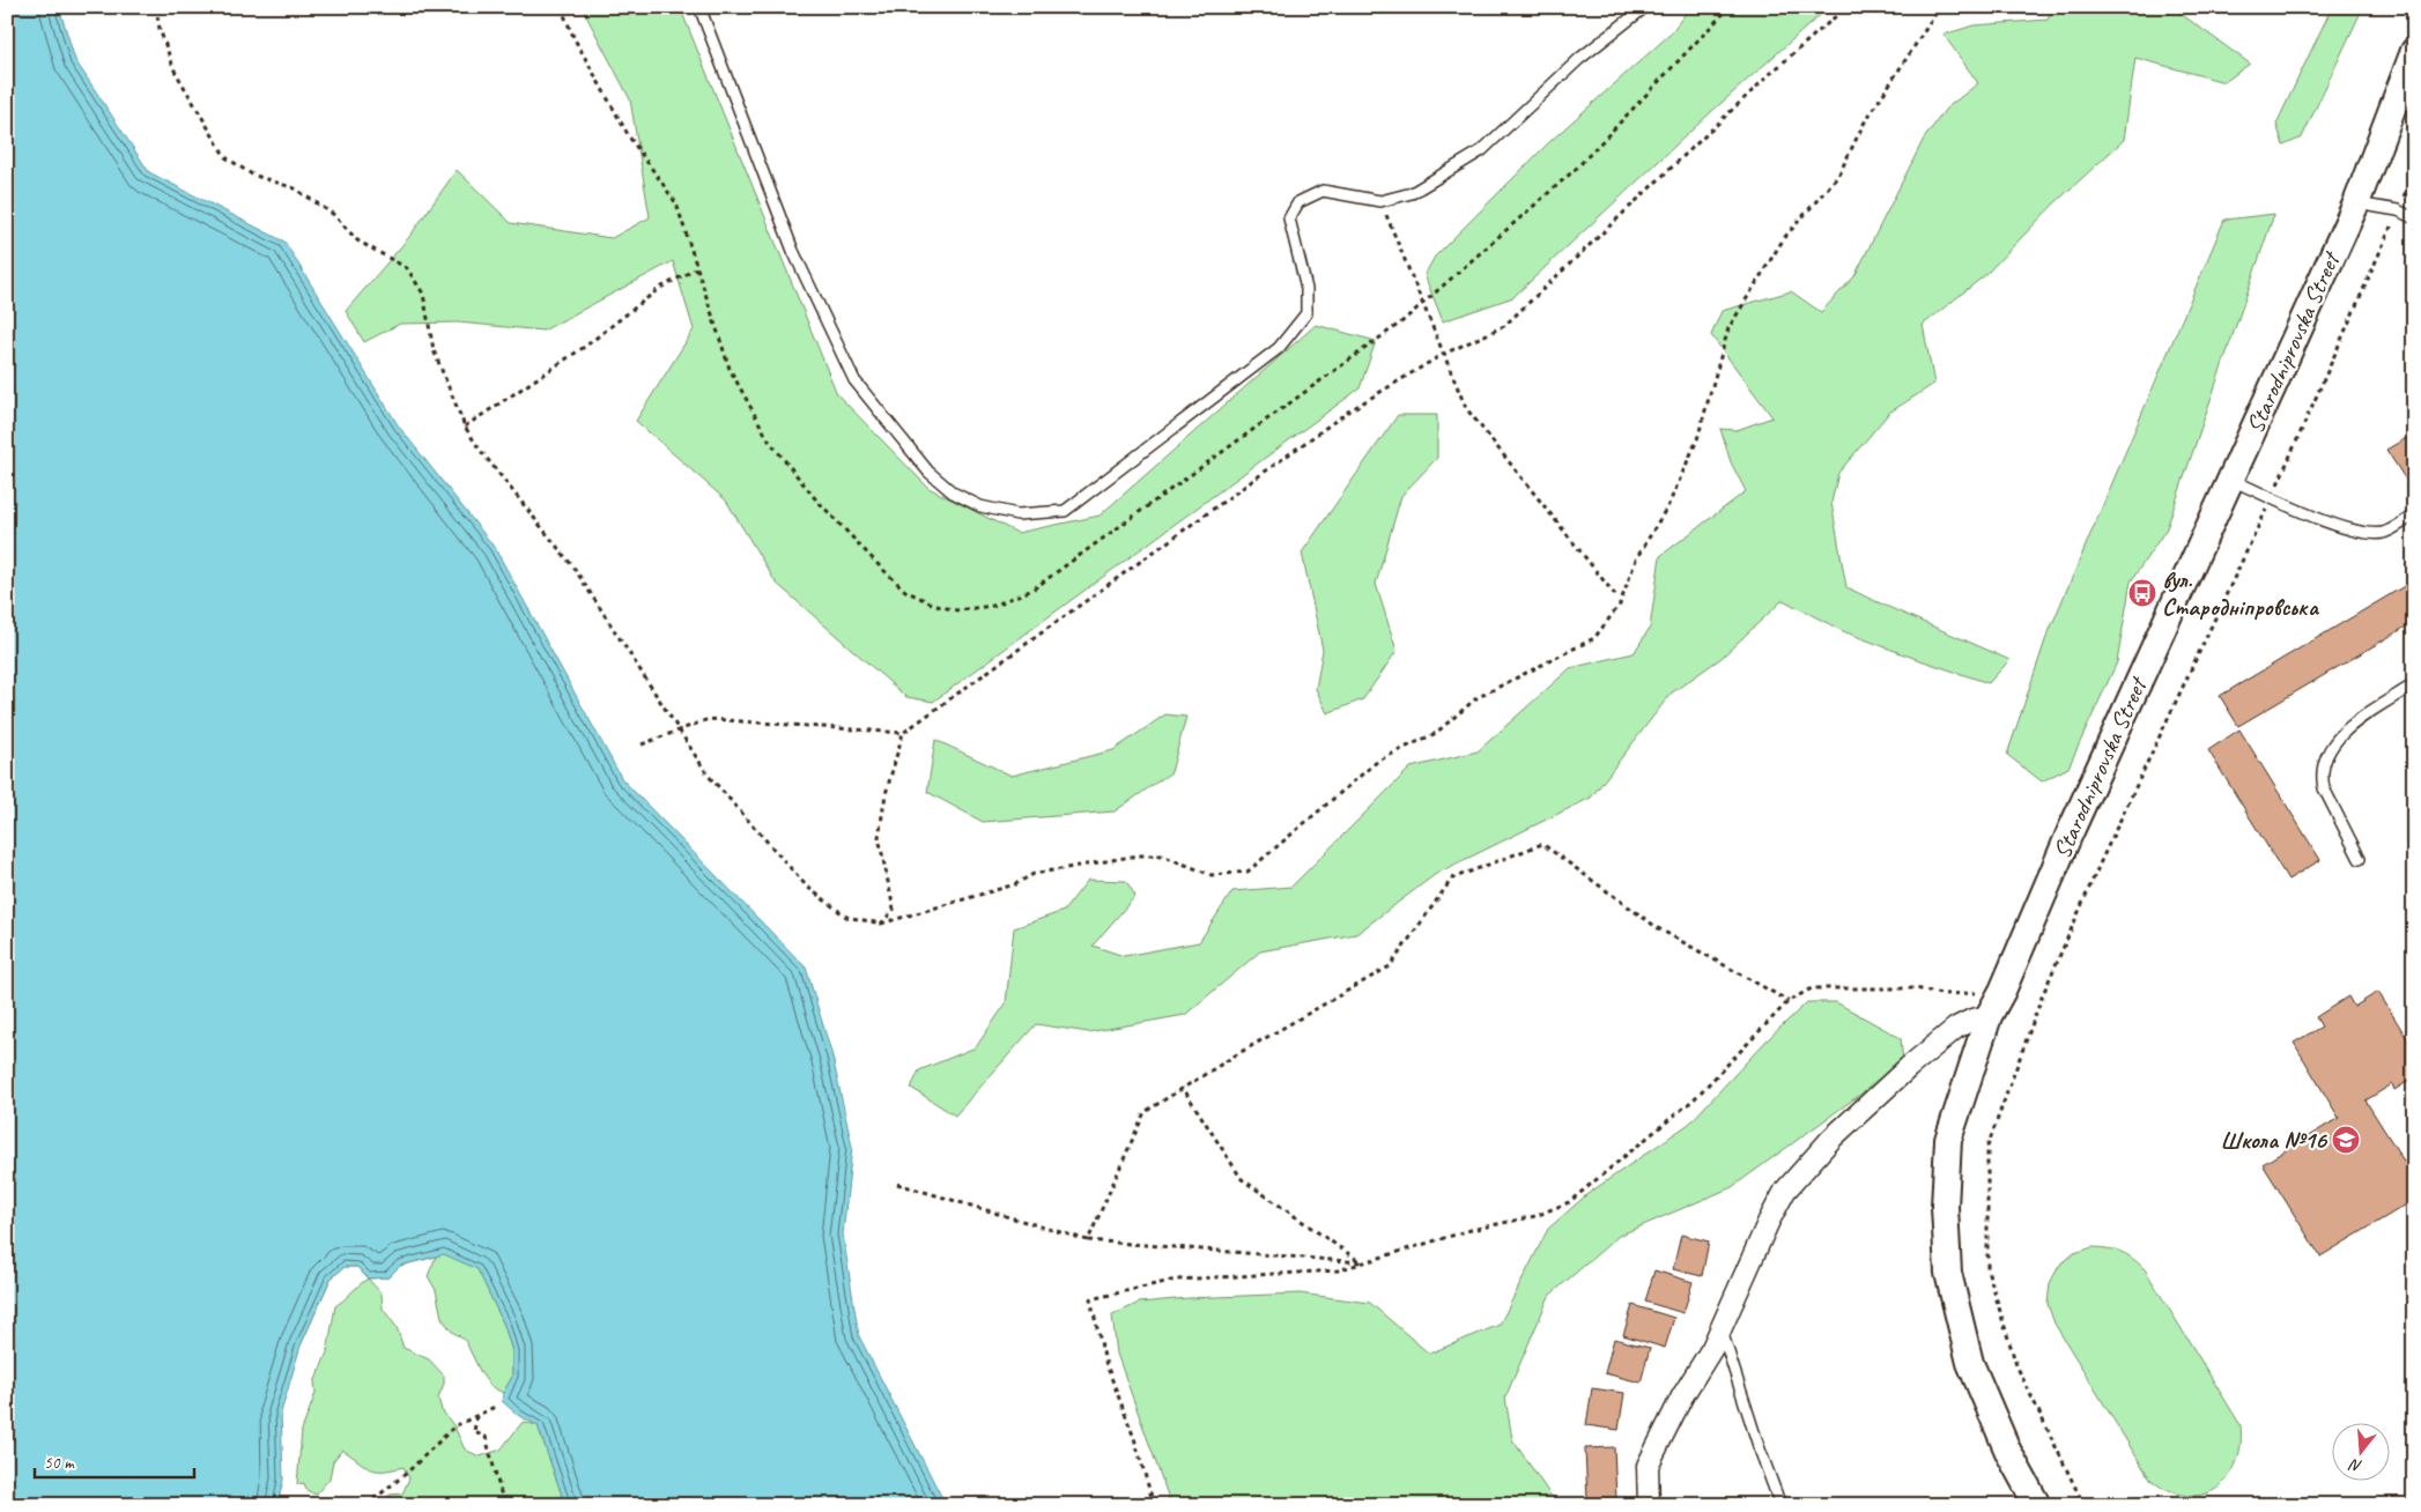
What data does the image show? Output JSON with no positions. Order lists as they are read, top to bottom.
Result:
{
  "streets": {
    "street": ["Starodniprovska Street"]
  },
  "places": {
    "bus stop": ["вул. Стародніпровська"],
    "school or university": ["Школа №16"]
  },
  "scale_bar": "50 m",
  "north": "bottom"
}
